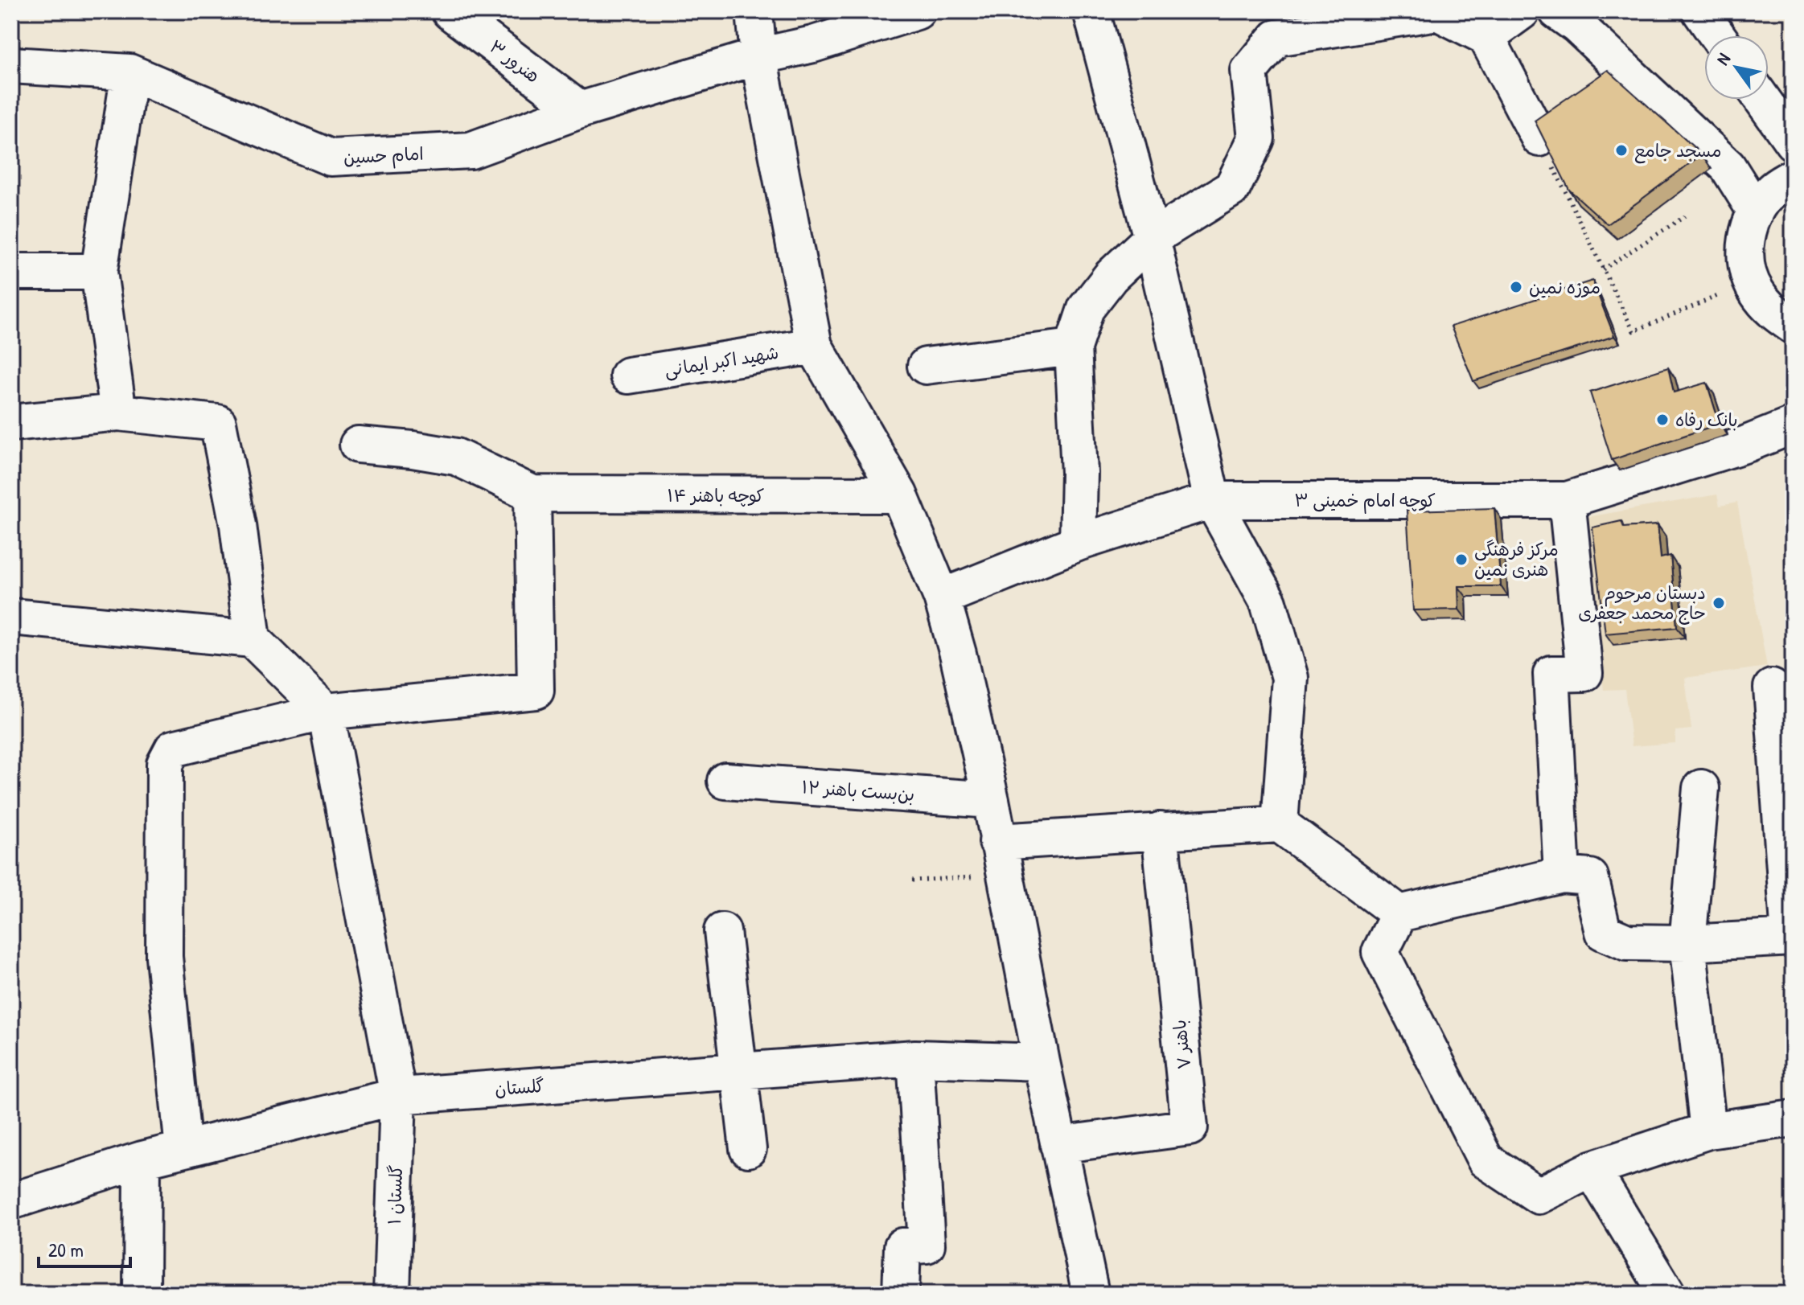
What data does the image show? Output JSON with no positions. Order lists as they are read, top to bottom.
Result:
{
  "streets": {
    "street": [
      "هنرور ۳",
      "امام حسین",
      "شهید اکبر ایمانی",
      "کوچه باهنر ۱۴",
      "کوچه امام خمینی ۳",
      "بن‌بست باهنر ۱۲",
      "باهنر ۷",
      "گلستان",
      "گلستان ۱"
    ]
  },
  "crossings": [
    ["هنرور ۳", "امام حسین"],
    ["گلستان", "گلستان ۱"]
  ],
  "places": [
    "مسجد جامع",
    "موزه نمین",
    "بانک رفاه",
    "مرکز فرهنگی هنری نمین",
    "دبستان مرحوم حاج محمد جعفری"
  ],
  "scale_bar": "20 m",
  "north": "top left"
}
